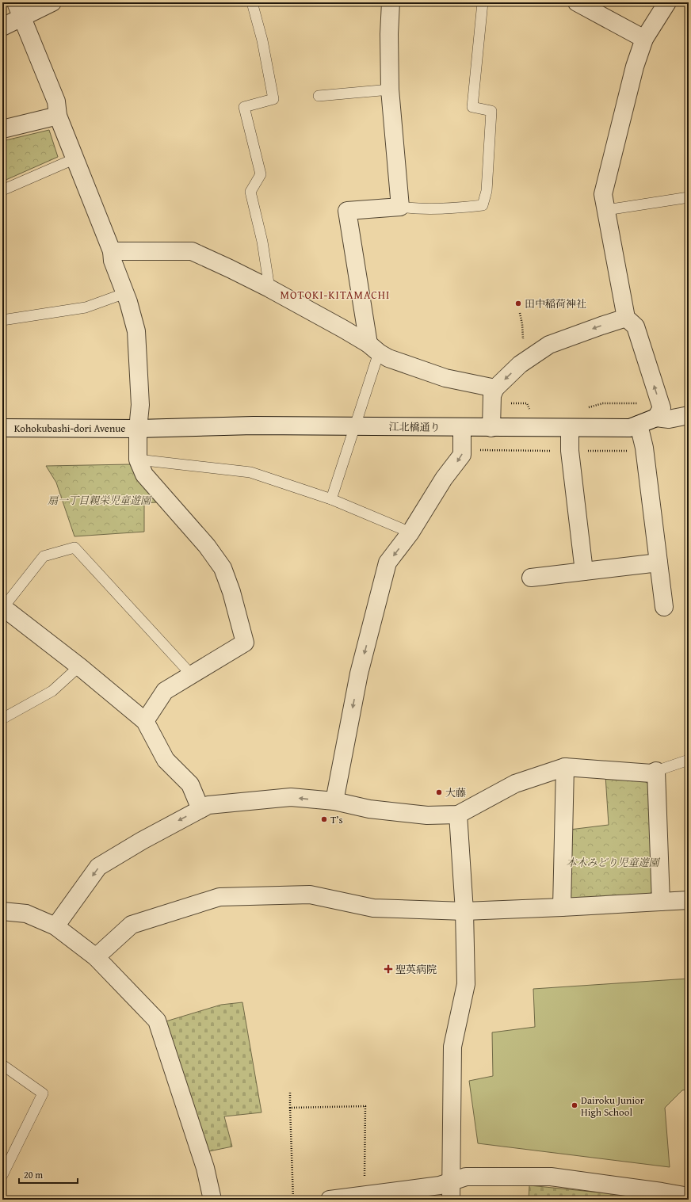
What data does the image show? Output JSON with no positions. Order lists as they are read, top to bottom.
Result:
{
  "streets": {
    "street": ["江北橋通り", "Kohokubashi-dori Avenue"]
  },
  "crossings": [
    ["江北橋通り", "Kohokubashi-dori Avenue"]
  ],
  "districts": ["MOTOKI-KITAMACHI"],
  "parks": ["扇一丁目親栄児童遊園", "本木みどり児童遊園"],
  "places": {
    "other": [
      "田中稲荷神社",
      "大藤",
      "T’s",
      "Dairoku Junior High School"
    ],
    "health": ["聖英病院"]
  },
  "scale_bar": "20 m"
}
